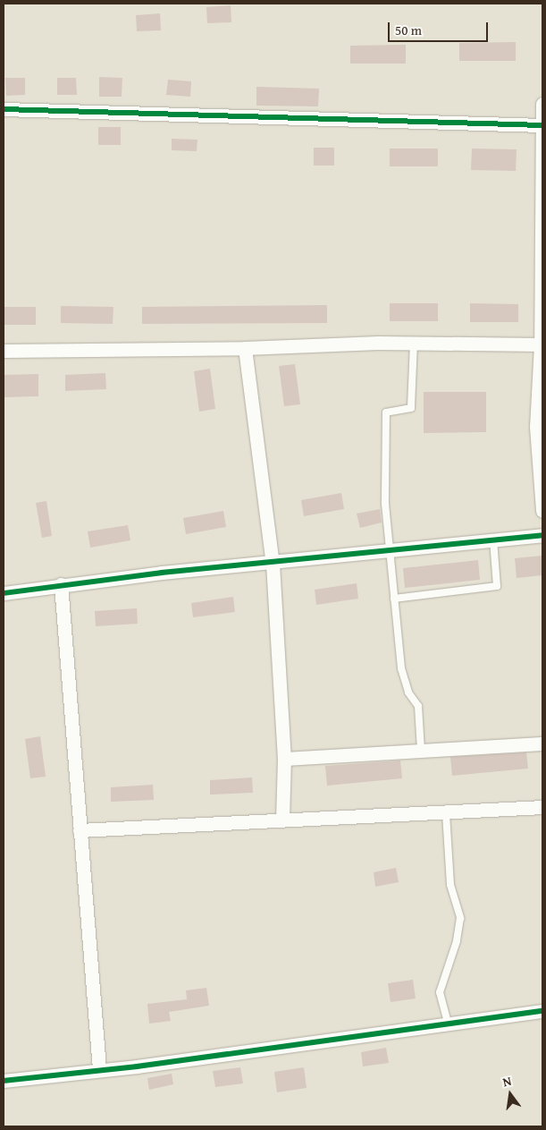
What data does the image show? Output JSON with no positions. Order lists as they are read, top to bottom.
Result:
{
  "scale_bar": "50 m",
  "north": "top"
}
